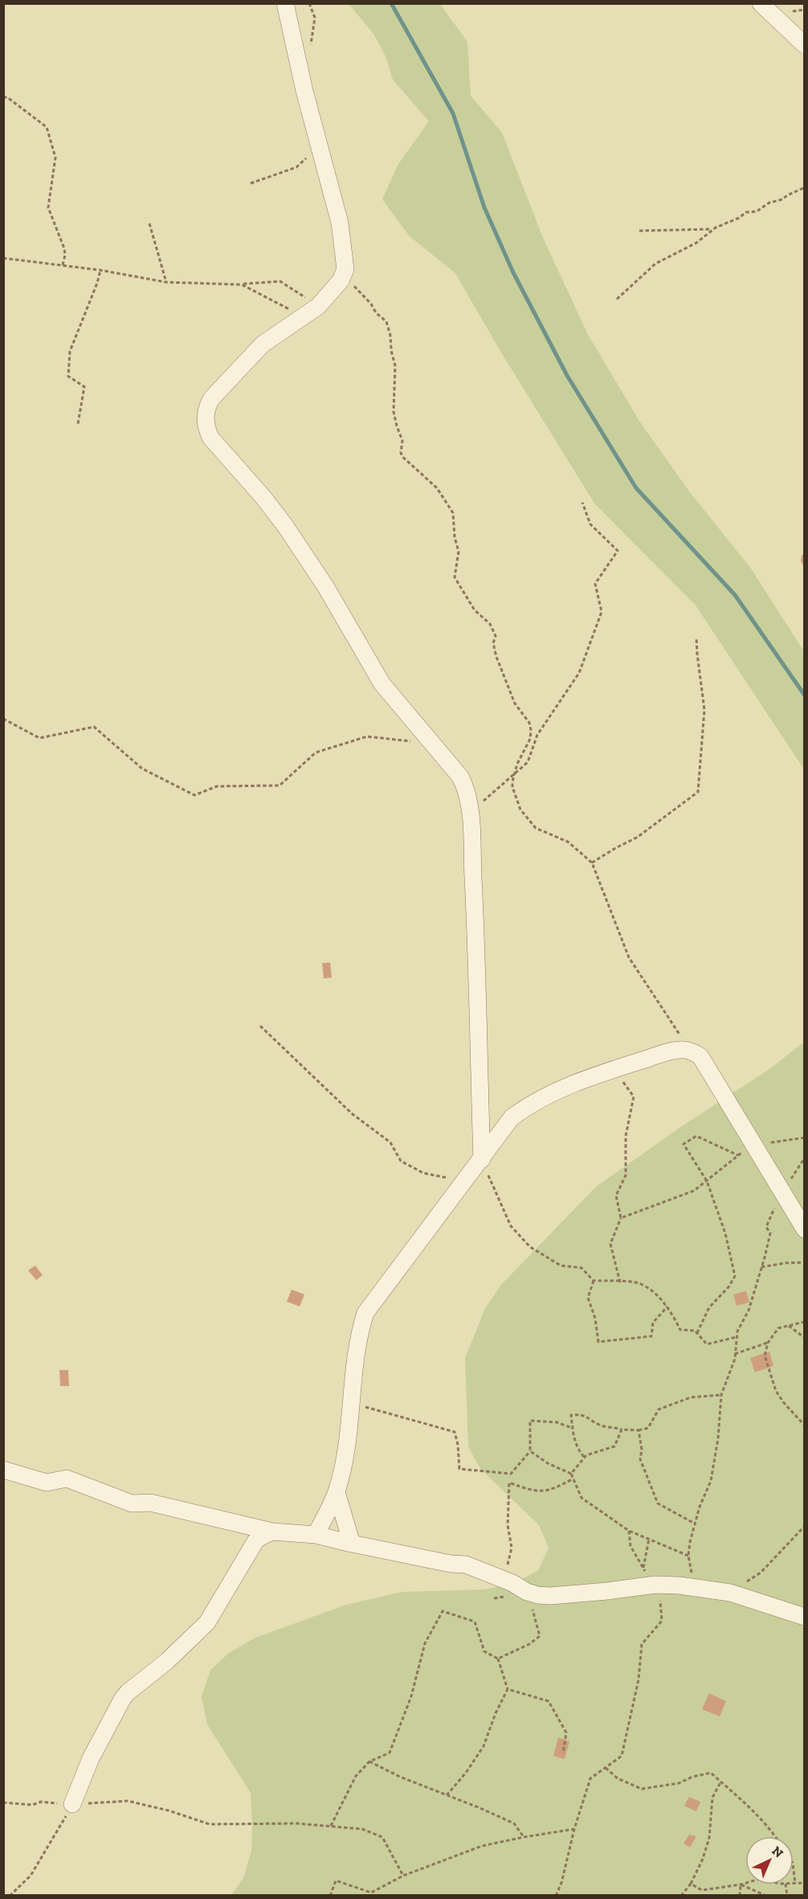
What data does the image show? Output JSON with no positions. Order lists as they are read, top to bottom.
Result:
{
  "north": "top right"
}
